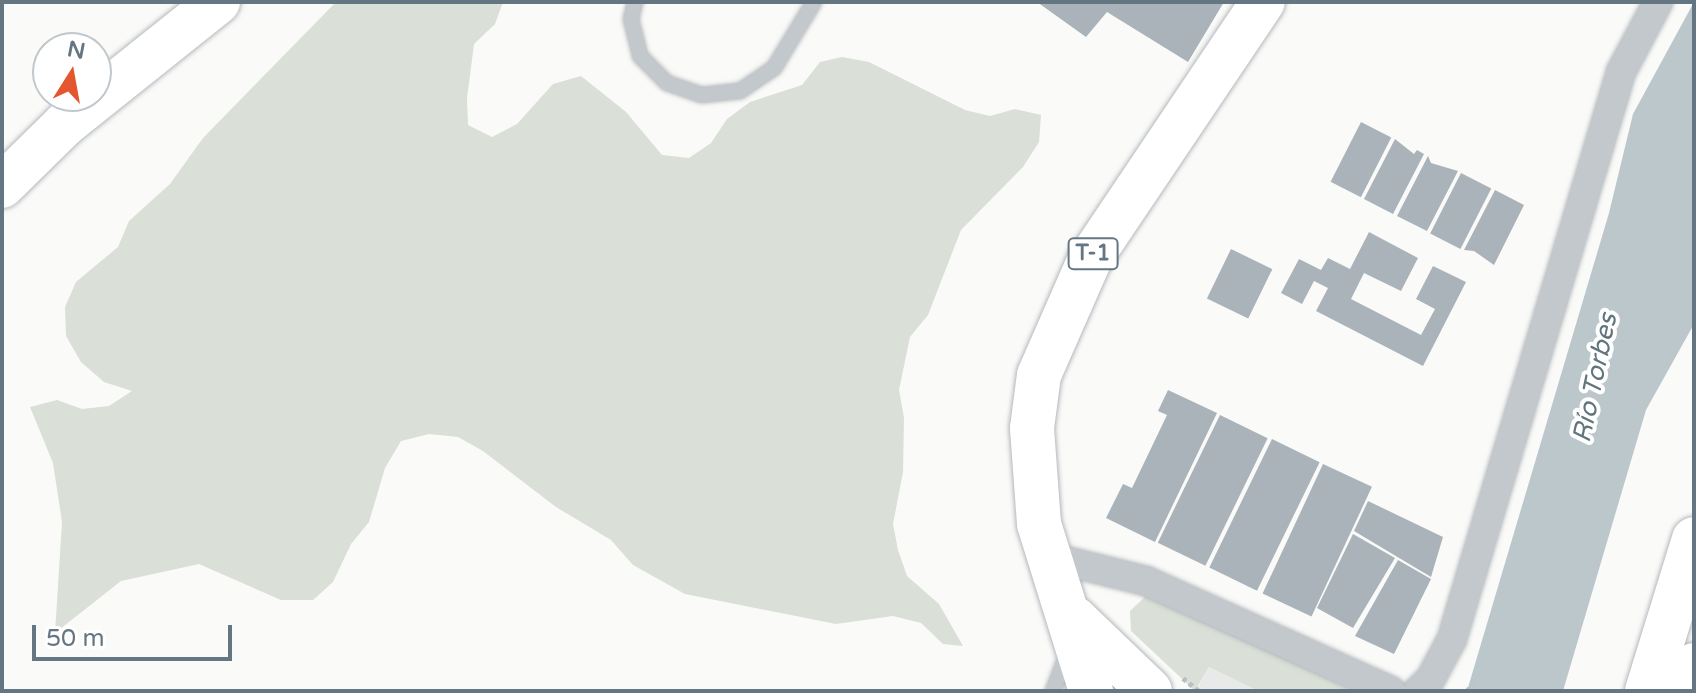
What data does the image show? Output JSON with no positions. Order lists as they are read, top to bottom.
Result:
{
  "streets": {
    "highway": ["T-1"]
  },
  "water": ["Río Torbes"],
  "scale_bar": "50 m",
  "north": "top"
}
